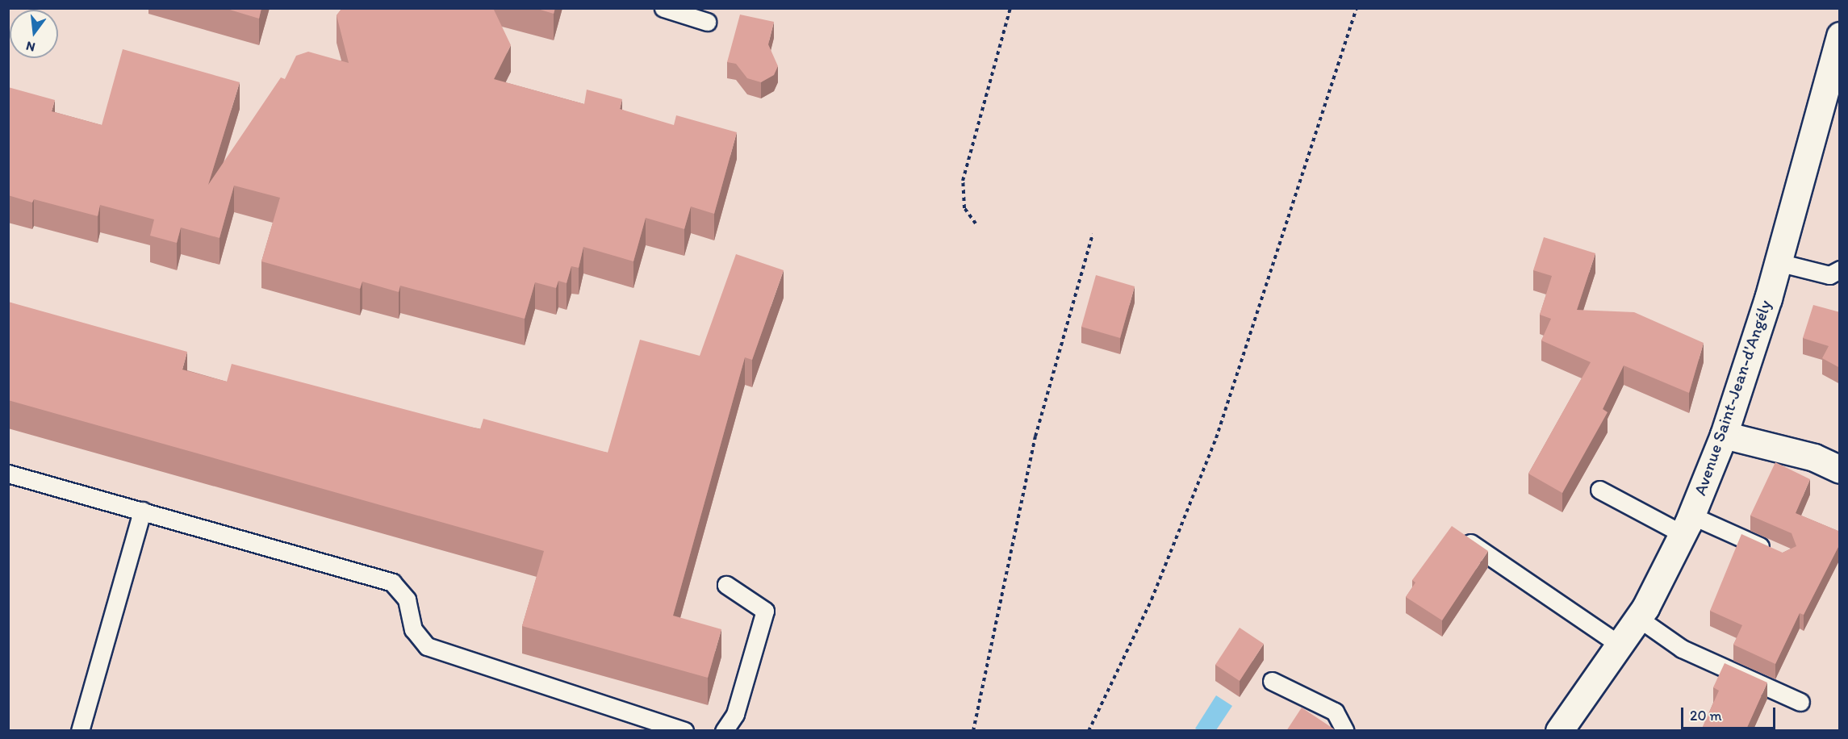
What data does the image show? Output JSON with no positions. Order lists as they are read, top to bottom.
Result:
{
  "streets": {
    "main road": ["Avenue Saint-Jean-d'Angély"]
  },
  "scale_bar": "20 m",
  "north": "bottom"
}
